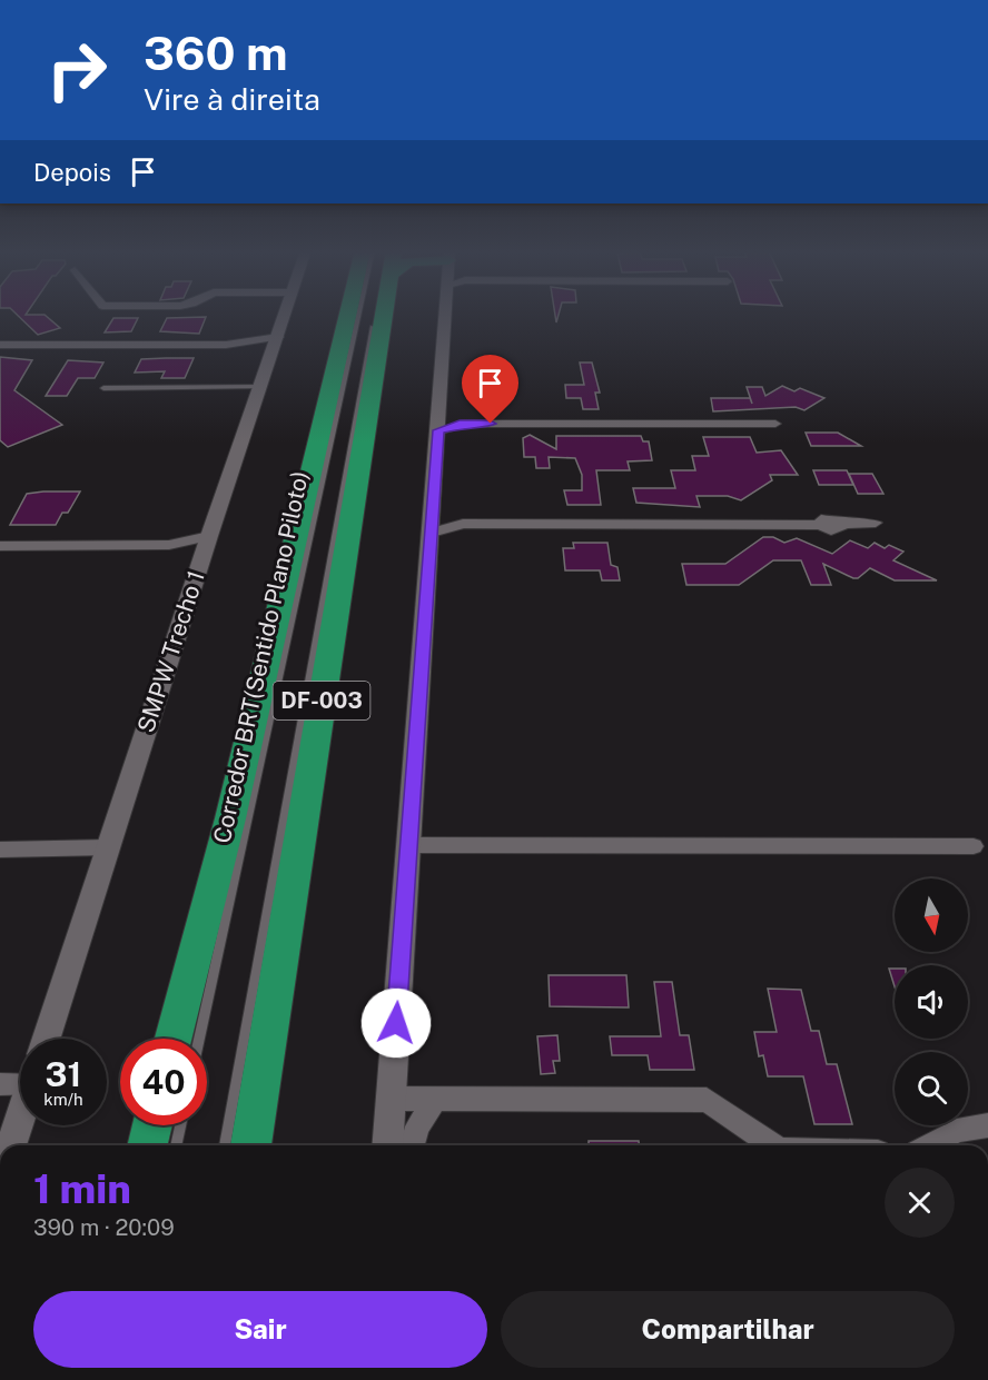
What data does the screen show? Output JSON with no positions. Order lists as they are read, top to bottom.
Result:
{
  "streets": {
    "highway": ["DF-003"],
    "street": ["SMPW Trecho 1"],
    "lane": ["Corredor BRT(Sentido Plano Piloto)"]
  },
  "north": "bottom",
  "page": {
    "turn": ["360 m", "Vire à direita"],
    "then": "Depois",
    "speed": "31 km/h",
    "limit": "40",
    "heading": ["1 min", "390 m · 20:09"],
    "buttons": ["Sair", "Compartilhar"]
  }
}
